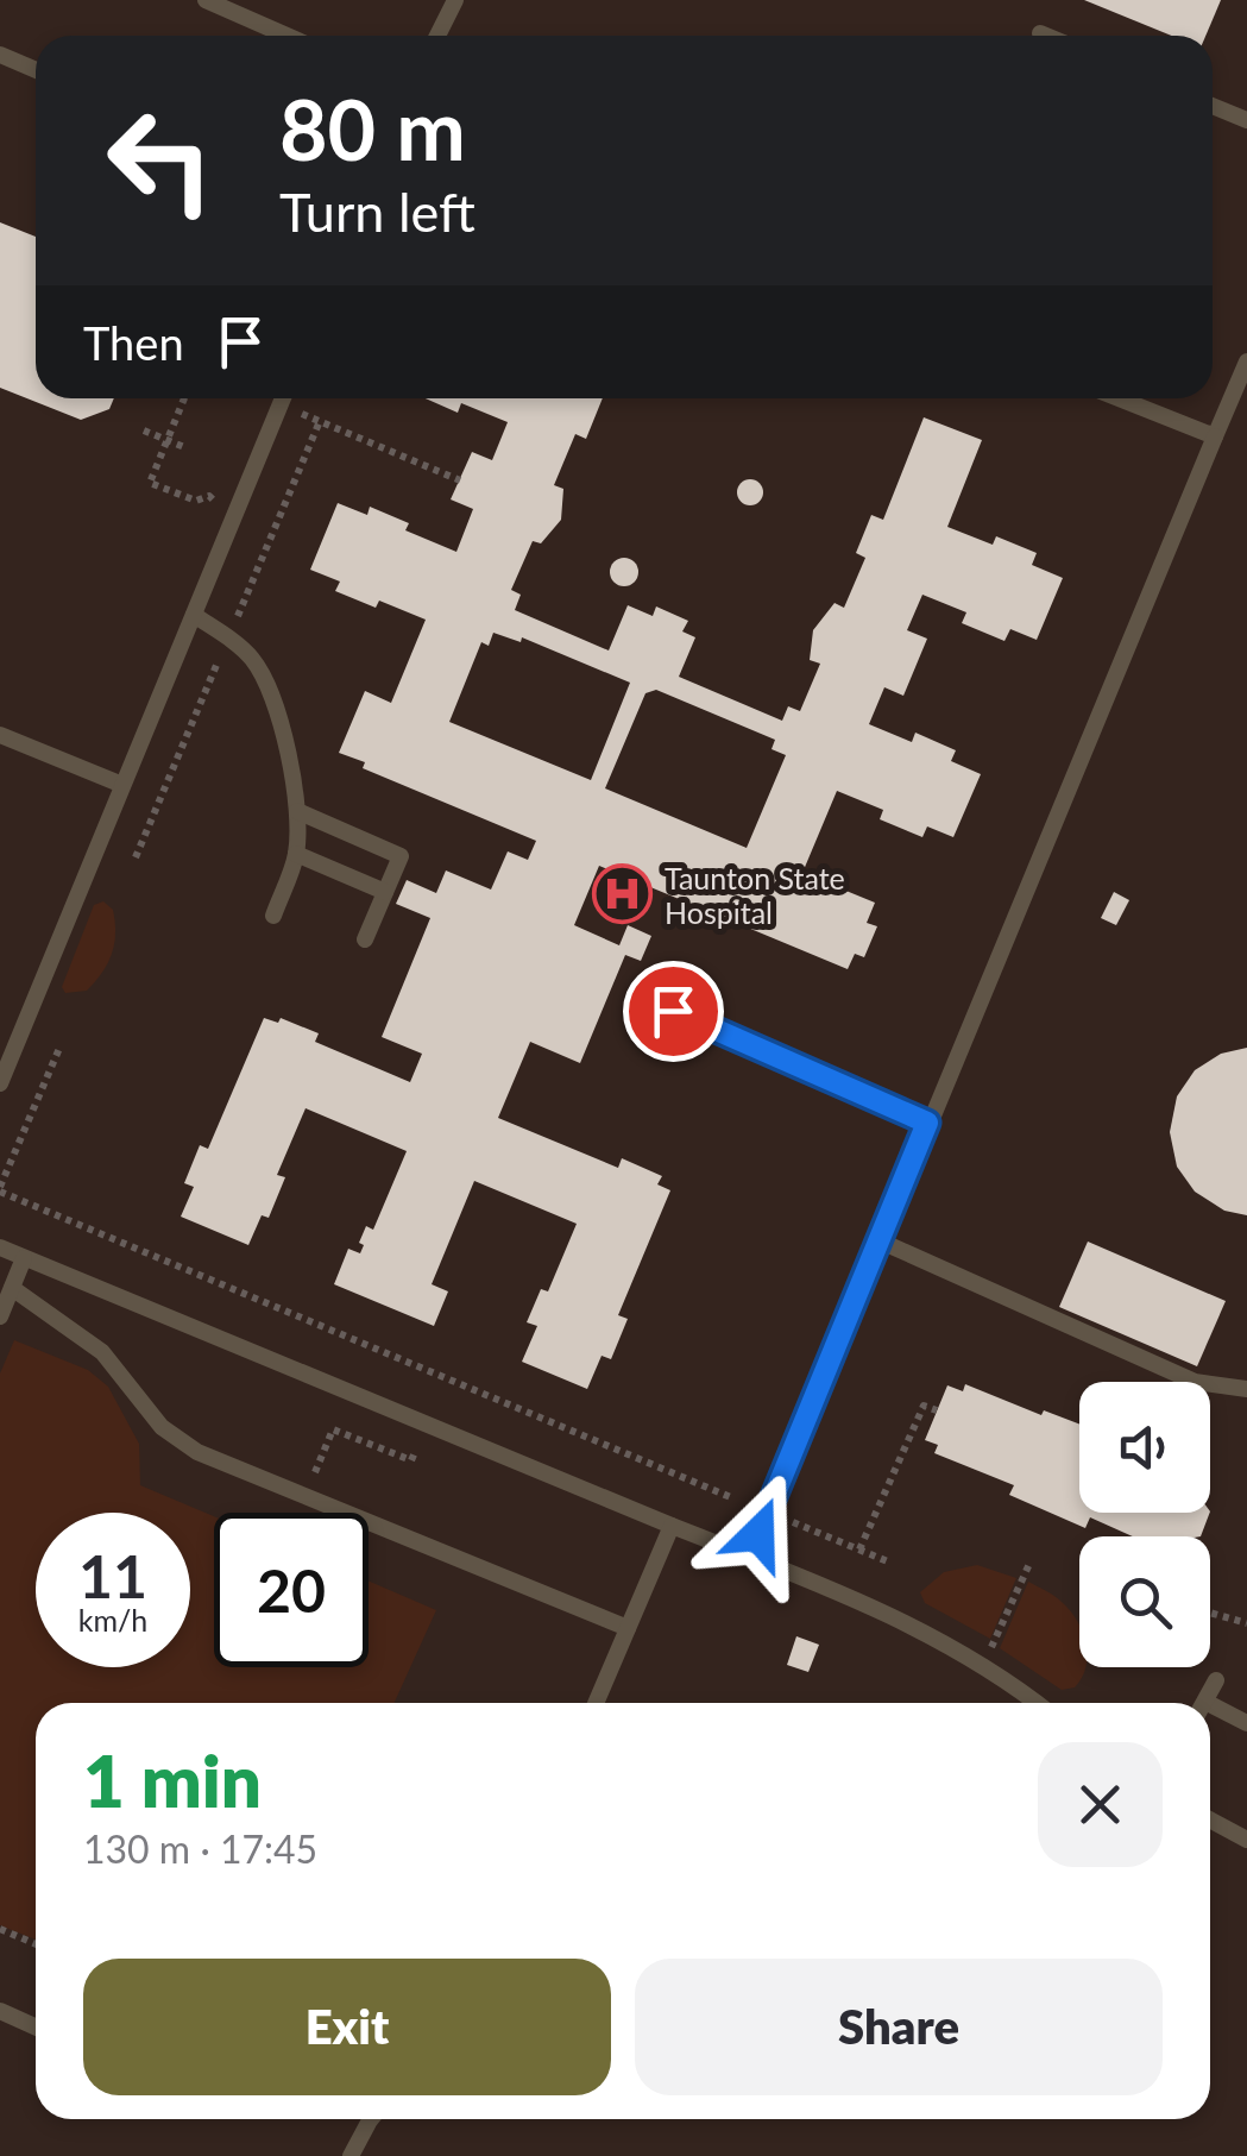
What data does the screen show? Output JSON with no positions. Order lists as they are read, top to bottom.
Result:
{
  "places": {
    "hospital": ["Taunton State Hospital"]
  },
  "page": {
    "turn": ["80 m", "Turn left"],
    "then": "Then",
    "speed": "11 km/h",
    "limit": "20",
    "heading": ["1 min", "130 m · 17:45"],
    "buttons": ["Exit", "Share"]
  }
}
